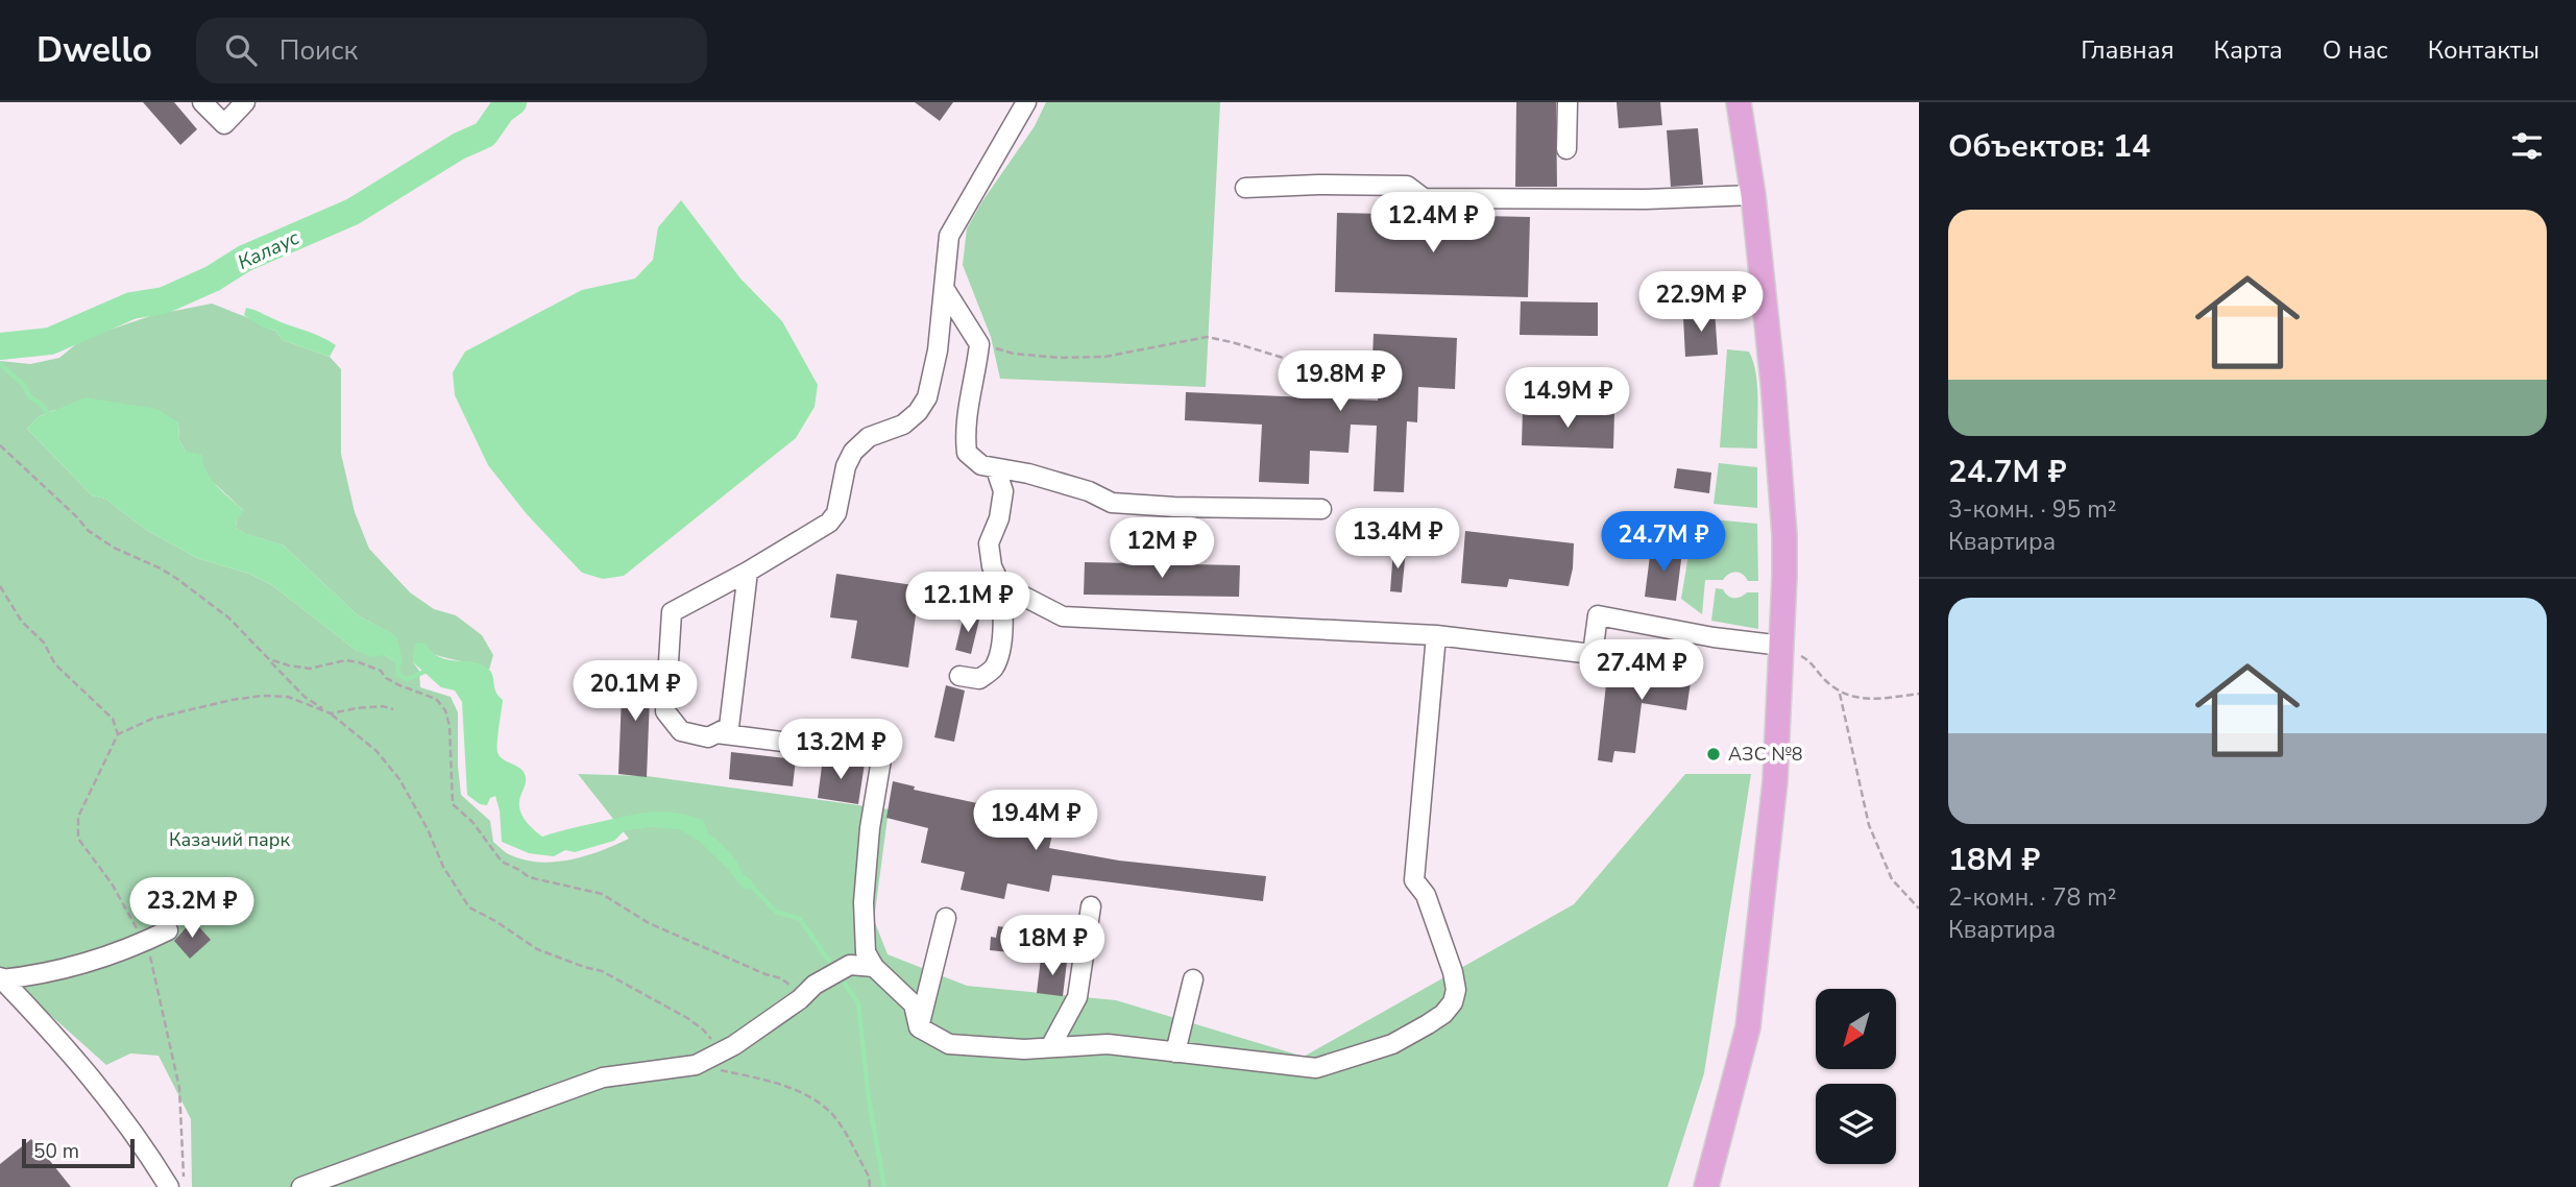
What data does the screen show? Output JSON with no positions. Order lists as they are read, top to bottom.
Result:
{
  "water": ["Калаус"],
  "parks": ["Казачий парк"],
  "places": ["АЗС №8"],
  "scale_bar": "50 m",
  "north": "bottom left",
  "page": {
    "header": "Dwello",
    "search": "Поиск",
    "nav": [
      "Главная",
      "Карта",
      "О нас",
      "Контакты"
    ],
    "heading": "Объектов: 14",
    "list": [
      {
        "name": "24.7M ₽",
        "note": "3-комн. · 95 m² · Квартира"
      },
      {
        "name": "18M ₽",
        "note": "2-комн. · 78 m² · Квартира"
      }
    ],
    "price": [
      "12.4M ₽",
      "22.9M ₽",
      "19.8M ₽",
      "14.9M ₽",
      "13.4M ₽",
      "24.7M ₽",
      "12M ₽",
      "12.1M ₽",
      "27.4M ₽",
      "20.1M ₽",
      "13.2M ₽",
      "19.4M ₽",
      "23.2M ₽",
      "18M ₽"
    ],
    "scale": "50 m"
  }
}
